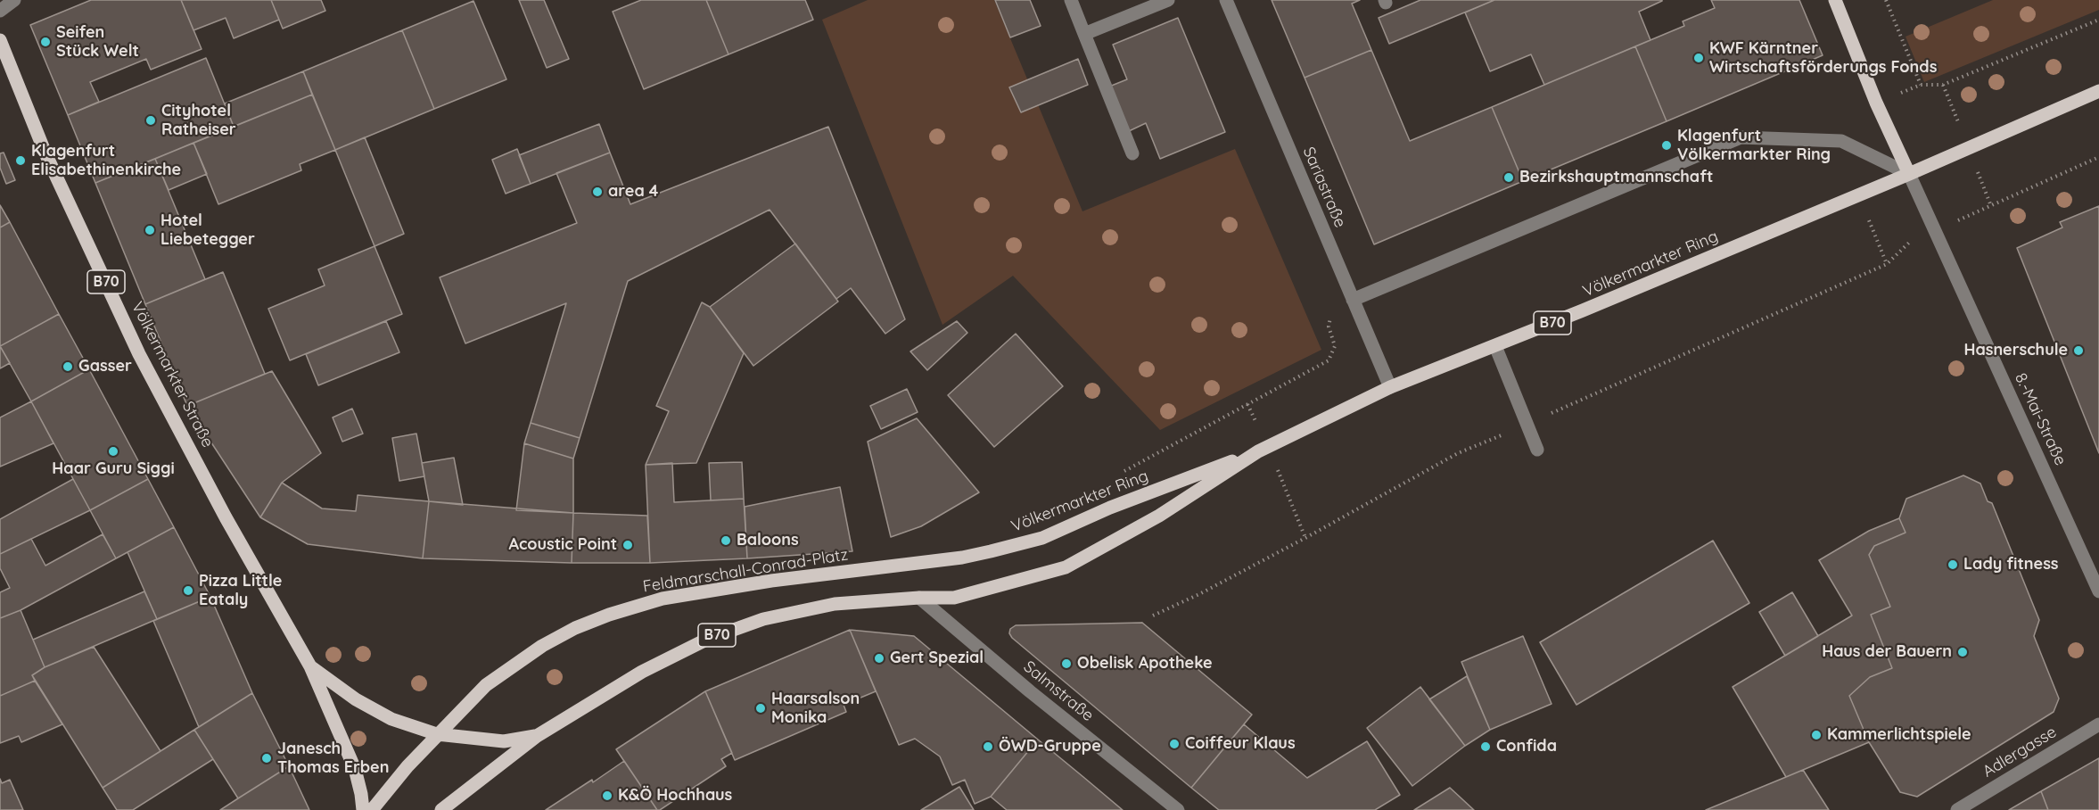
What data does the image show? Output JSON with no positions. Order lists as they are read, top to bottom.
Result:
{
  "streets": {
    "main road": [
      "Völkermarkter Ring",
      "B70",
      "Völkermarkter Straße",
      "Feldmarschall-Conrad-Platz"
    ],
    "street": [
      "Sariastraße",
      "8.-Mai-Straße",
      "Salmstraße",
      "Adlergasse"
    ]
  },
  "crossings": [
    ["Sariastraße", "Völkermarkter Ring"],
    ["Völkermarkter Ring", "B70"],
    ["Völkermarkter Ring", "8.-Mai-Straße"],
    ["Völkermarkter Ring", "Feldmarschall-Conrad-Platz"],
    ["Völkermarkter Ring", "Salmstraße"],
    ["B70", "Völkermarkter Straße"],
    ["B70", "Feldmarschall-Conrad-Platz"],
    ["B70", "Salmstraße"]
  ],
  "places": [
    "Seifen Stück Welt",
    "KWF Kärntner Wirtschaftsförderungs Fonds",
    "Cityhotel Ratheiser",
    "Klagenfurt Völkermarkter Ring",
    "Klagenfurt Elisabethinenkirche",
    "Bezirkshauptmannschaft",
    "area 4",
    "Hotel Liebetegger",
    "Hasnerschule",
    "Gasser",
    "Haar Guru Siggi",
    "Baloons",
    "Acoustic Point",
    "Lady fitness",
    "Pizza Little Eataly",
    "Haus der Bauern",
    "Gert Spezial",
    "Obelisk Apotheke",
    "Haarsalson Monika",
    "Kammerlichtspiele",
    "Coiffeur Klaus",
    "ÖWD-Gruppe",
    "Confida",
    "Janesch Thomas Erben",
    "K&Ö Hochhaus"
  ]
}
